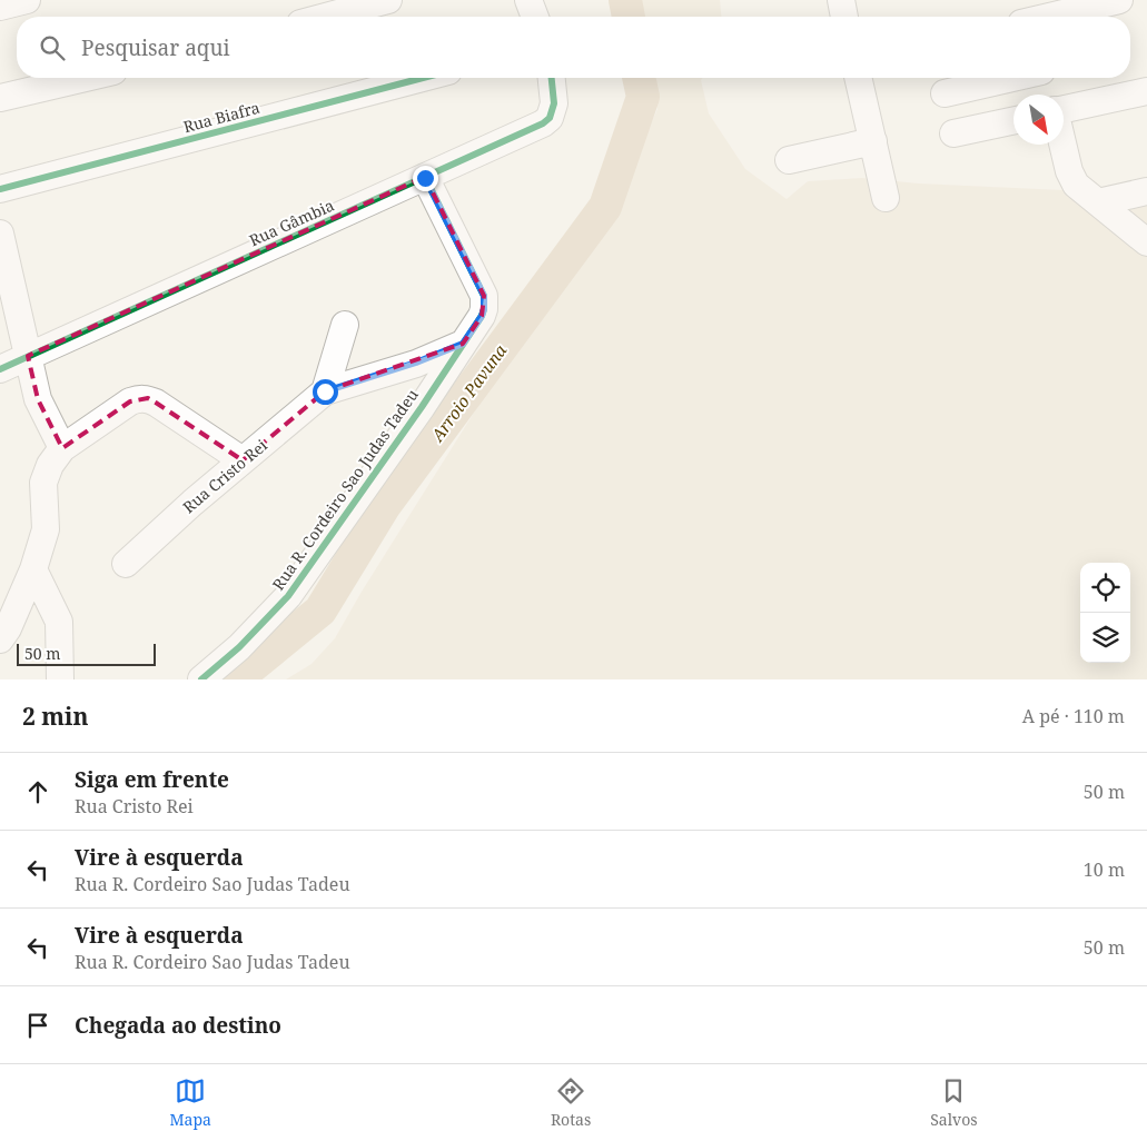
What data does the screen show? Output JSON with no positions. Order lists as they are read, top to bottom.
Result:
{
  "streets": {
    "street": [
      "Rua Biafra",
      "Rua Gâmbia",
      "Rua Cristo Rei",
      "Rua R. Cordeiro Sao Judas Tadeu"
    ]
  },
  "crossings": [
    ["Rua Gâmbia", "Rua R. Cordeiro Sao Judas Tadeu"],
    ["Rua Cristo Rei", "Rua R. Cordeiro Sao Judas Tadeu"]
  ],
  "water": ["Arroio Pavuna"],
  "scale_bar": "50 m",
  "north": "bottom right",
  "page": {
    "search": "Pesquisar aqui",
    "scale": "50 m",
    "heading": ["2 min", "A pé · 110 m"],
    "list": [
      ["Siga em frente", "Rua Cristo Rei", "50 m"],
      ["Vire à esquerda", "Rua R. Cordeiro Sao Judas Tadeu", "10 m"],
      ["Vire à esquerda", "Rua R. Cordeiro Sao Judas Tadeu", "50 m"],
      "Chegada ao destino"
    ],
    "nav": ["Mapa", "Rotas", "Salvos"]
  }
}
